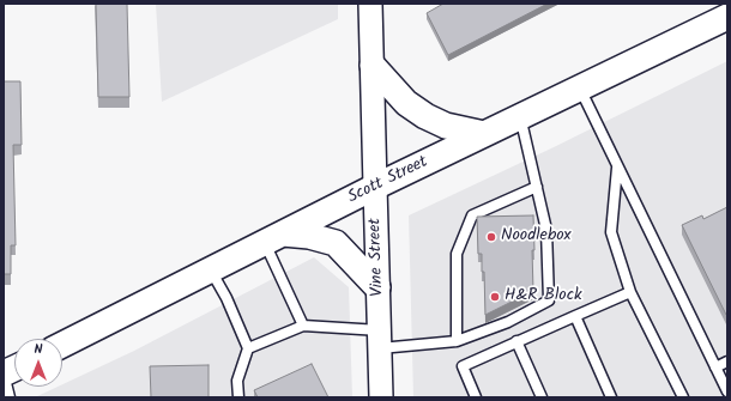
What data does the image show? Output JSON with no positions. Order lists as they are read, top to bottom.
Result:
{
  "streets": {
    "main road": ["Scott Street"],
    "street": ["Vine Street"]
  },
  "crossings": [
    ["Scott Street", "Vine Street"]
  ],
  "places": ["Noodlebox", "H&R Block"],
  "north": "top"
}
